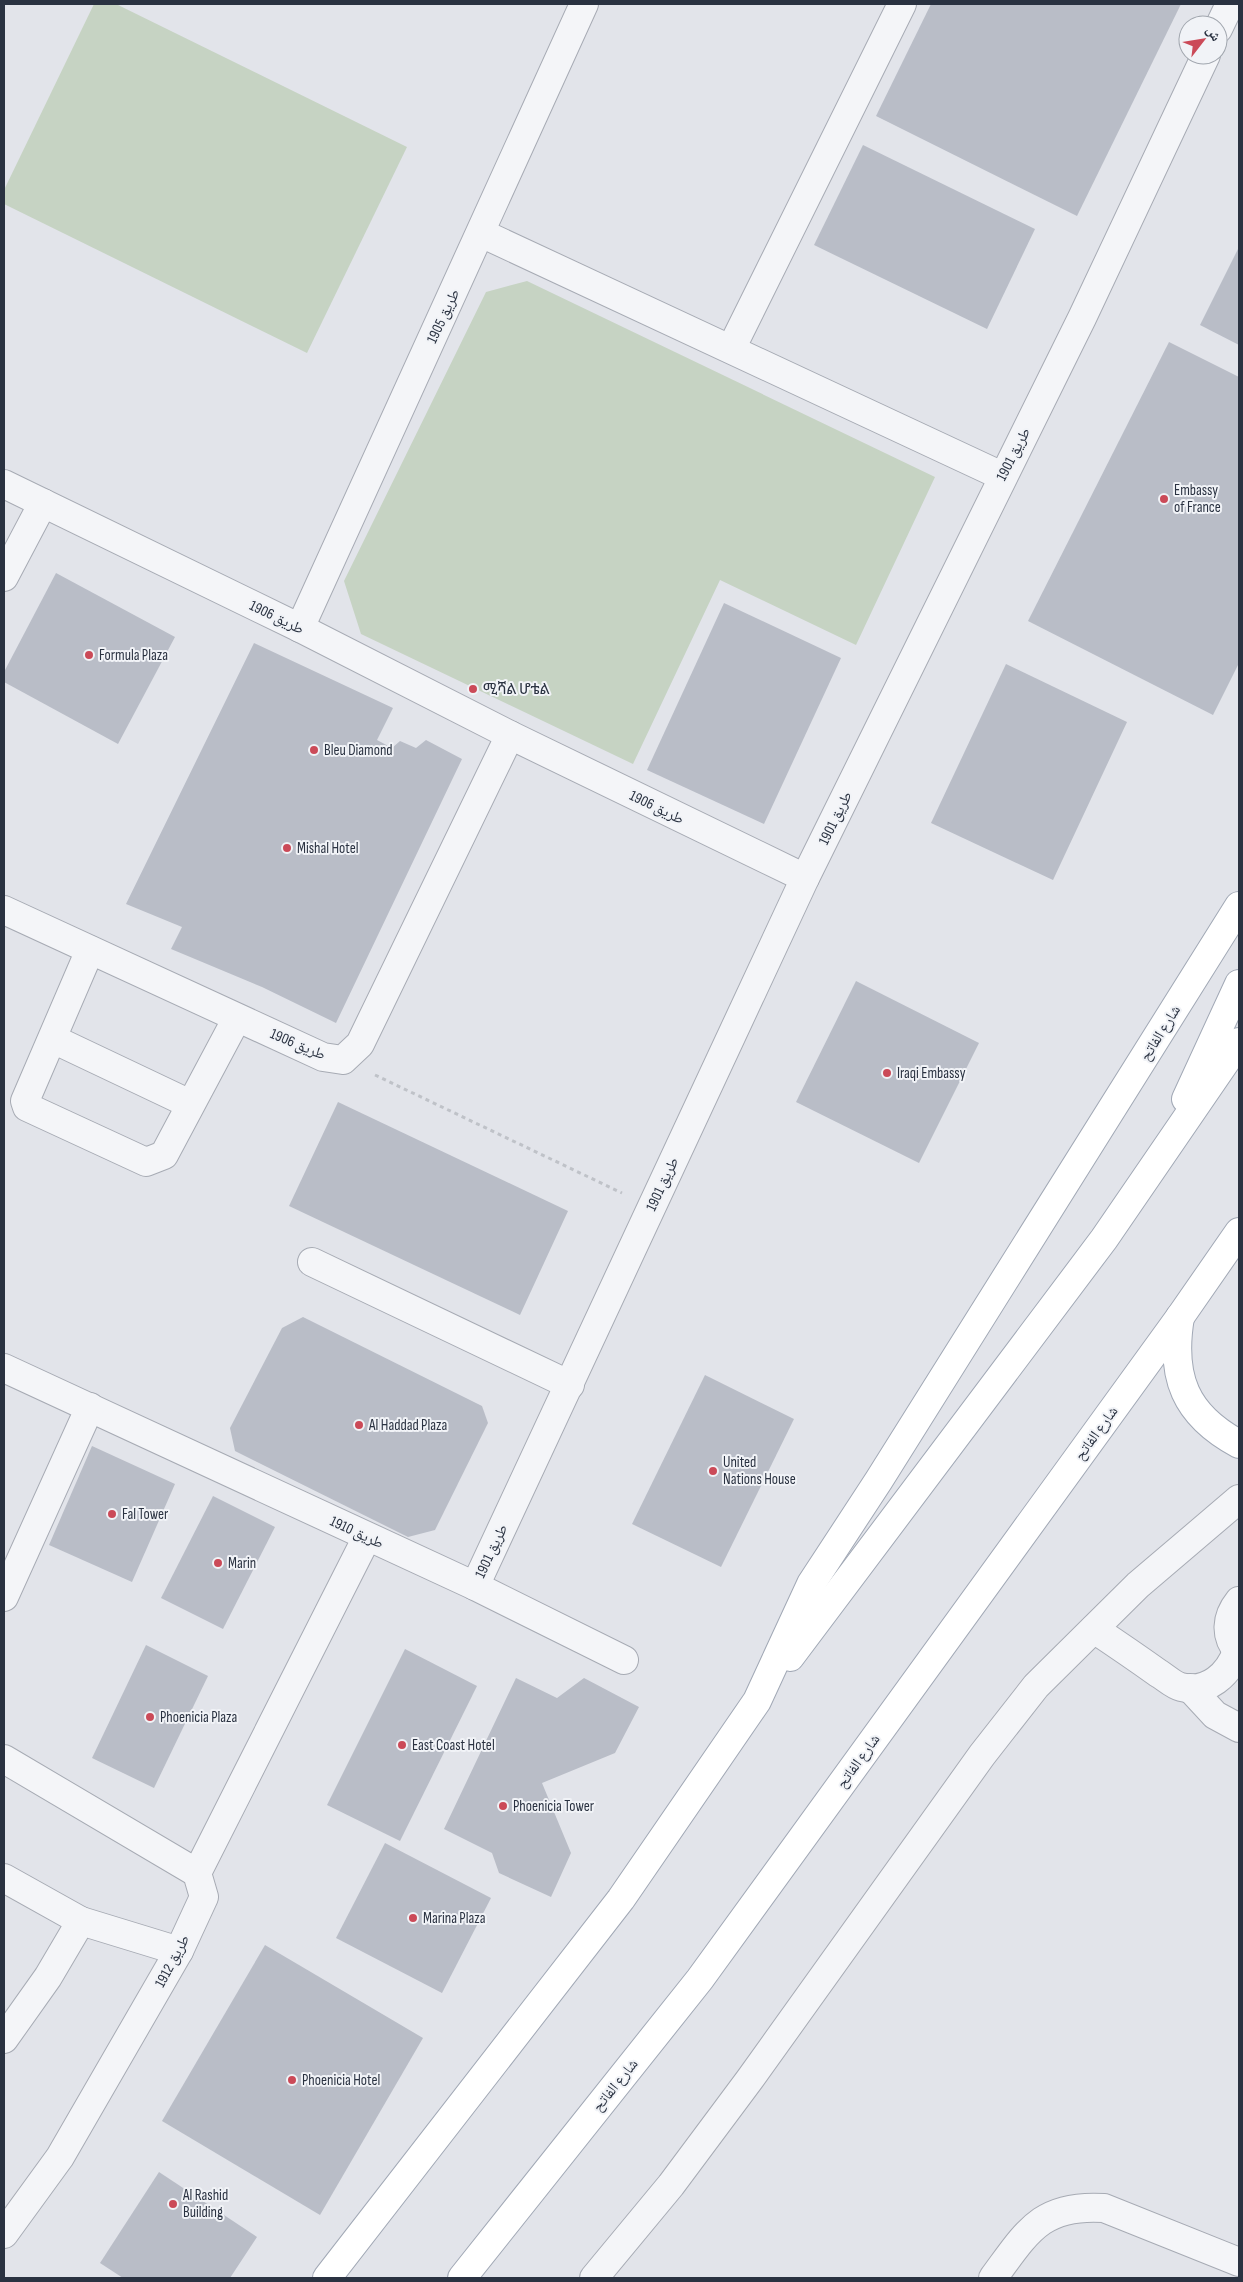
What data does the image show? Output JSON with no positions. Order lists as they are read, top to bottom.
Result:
{
  "streets": {
    "main road": ["شارع الفاتح"],
    "street": [
      "طريق 1905",
      "طريق 1901",
      "طريق 1906",
      "طريق 1910",
      "طريق 1912"
    ]
  },
  "crossings": [
    ["طريق 1905", "طريق 1906"],
    ["طريق 1901", "طريق 1906"],
    ["طريق 1901", "طريق 1910"]
  ],
  "places": [
    "Embassy of France",
    "Formula Plaza",
    "ሚሻል ሆቴል",
    "Bleu Diamond",
    "Mishal Hotel",
    "Iraqi Embassy",
    "Al Haddad Plaza",
    "United Nations House",
    "Fal Tower",
    "Marin",
    "Phoenicia Plaza",
    "East Coast Hotel",
    "Phoenicia Tower",
    "Marina Plaza",
    "Phoenicia Hotel",
    "Al Rashid Building"
  ],
  "north": "top right"
}
